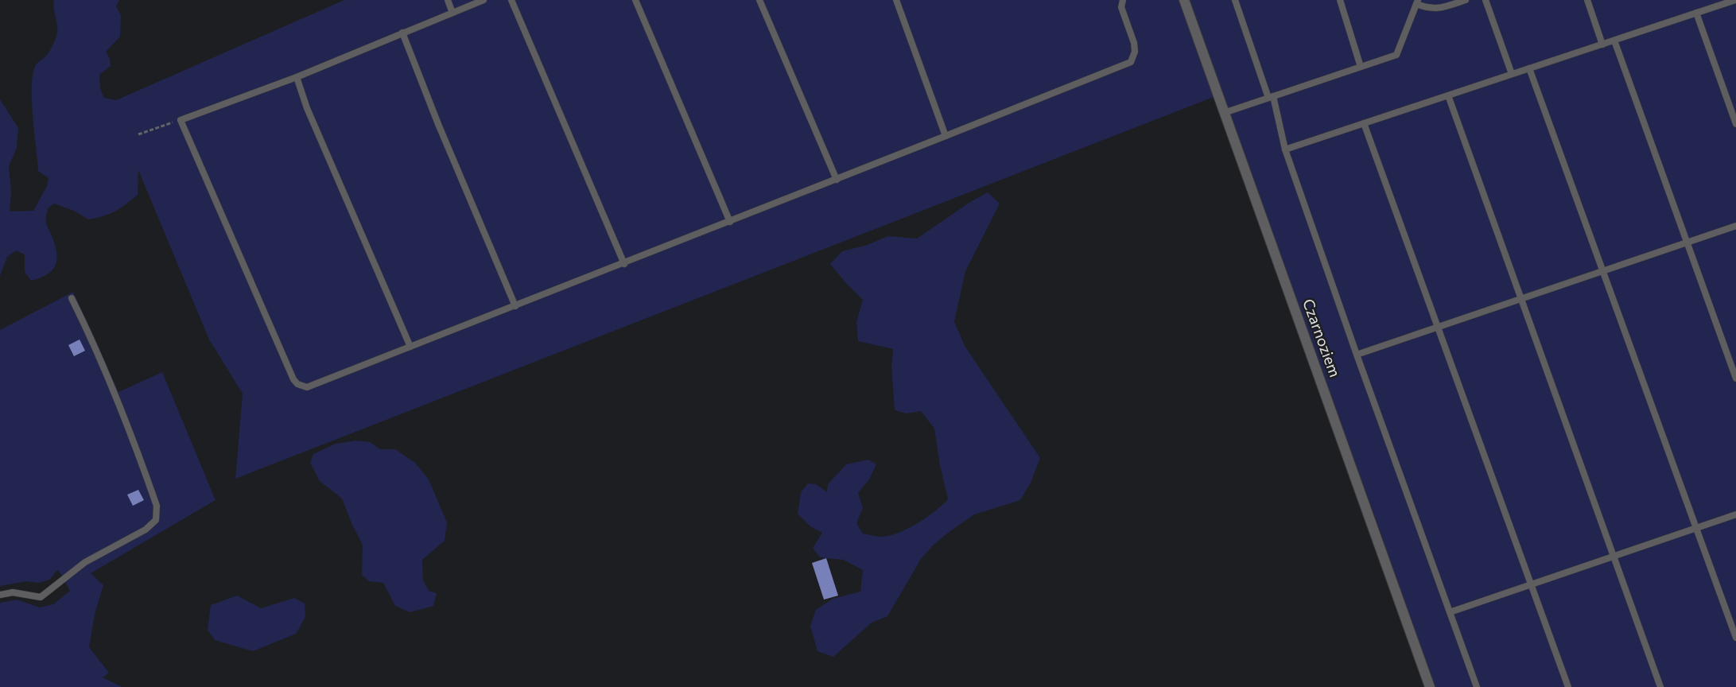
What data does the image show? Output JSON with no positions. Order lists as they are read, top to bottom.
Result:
{
  "streets": {
    "street": ["Czarnoziem"]
  }
}
